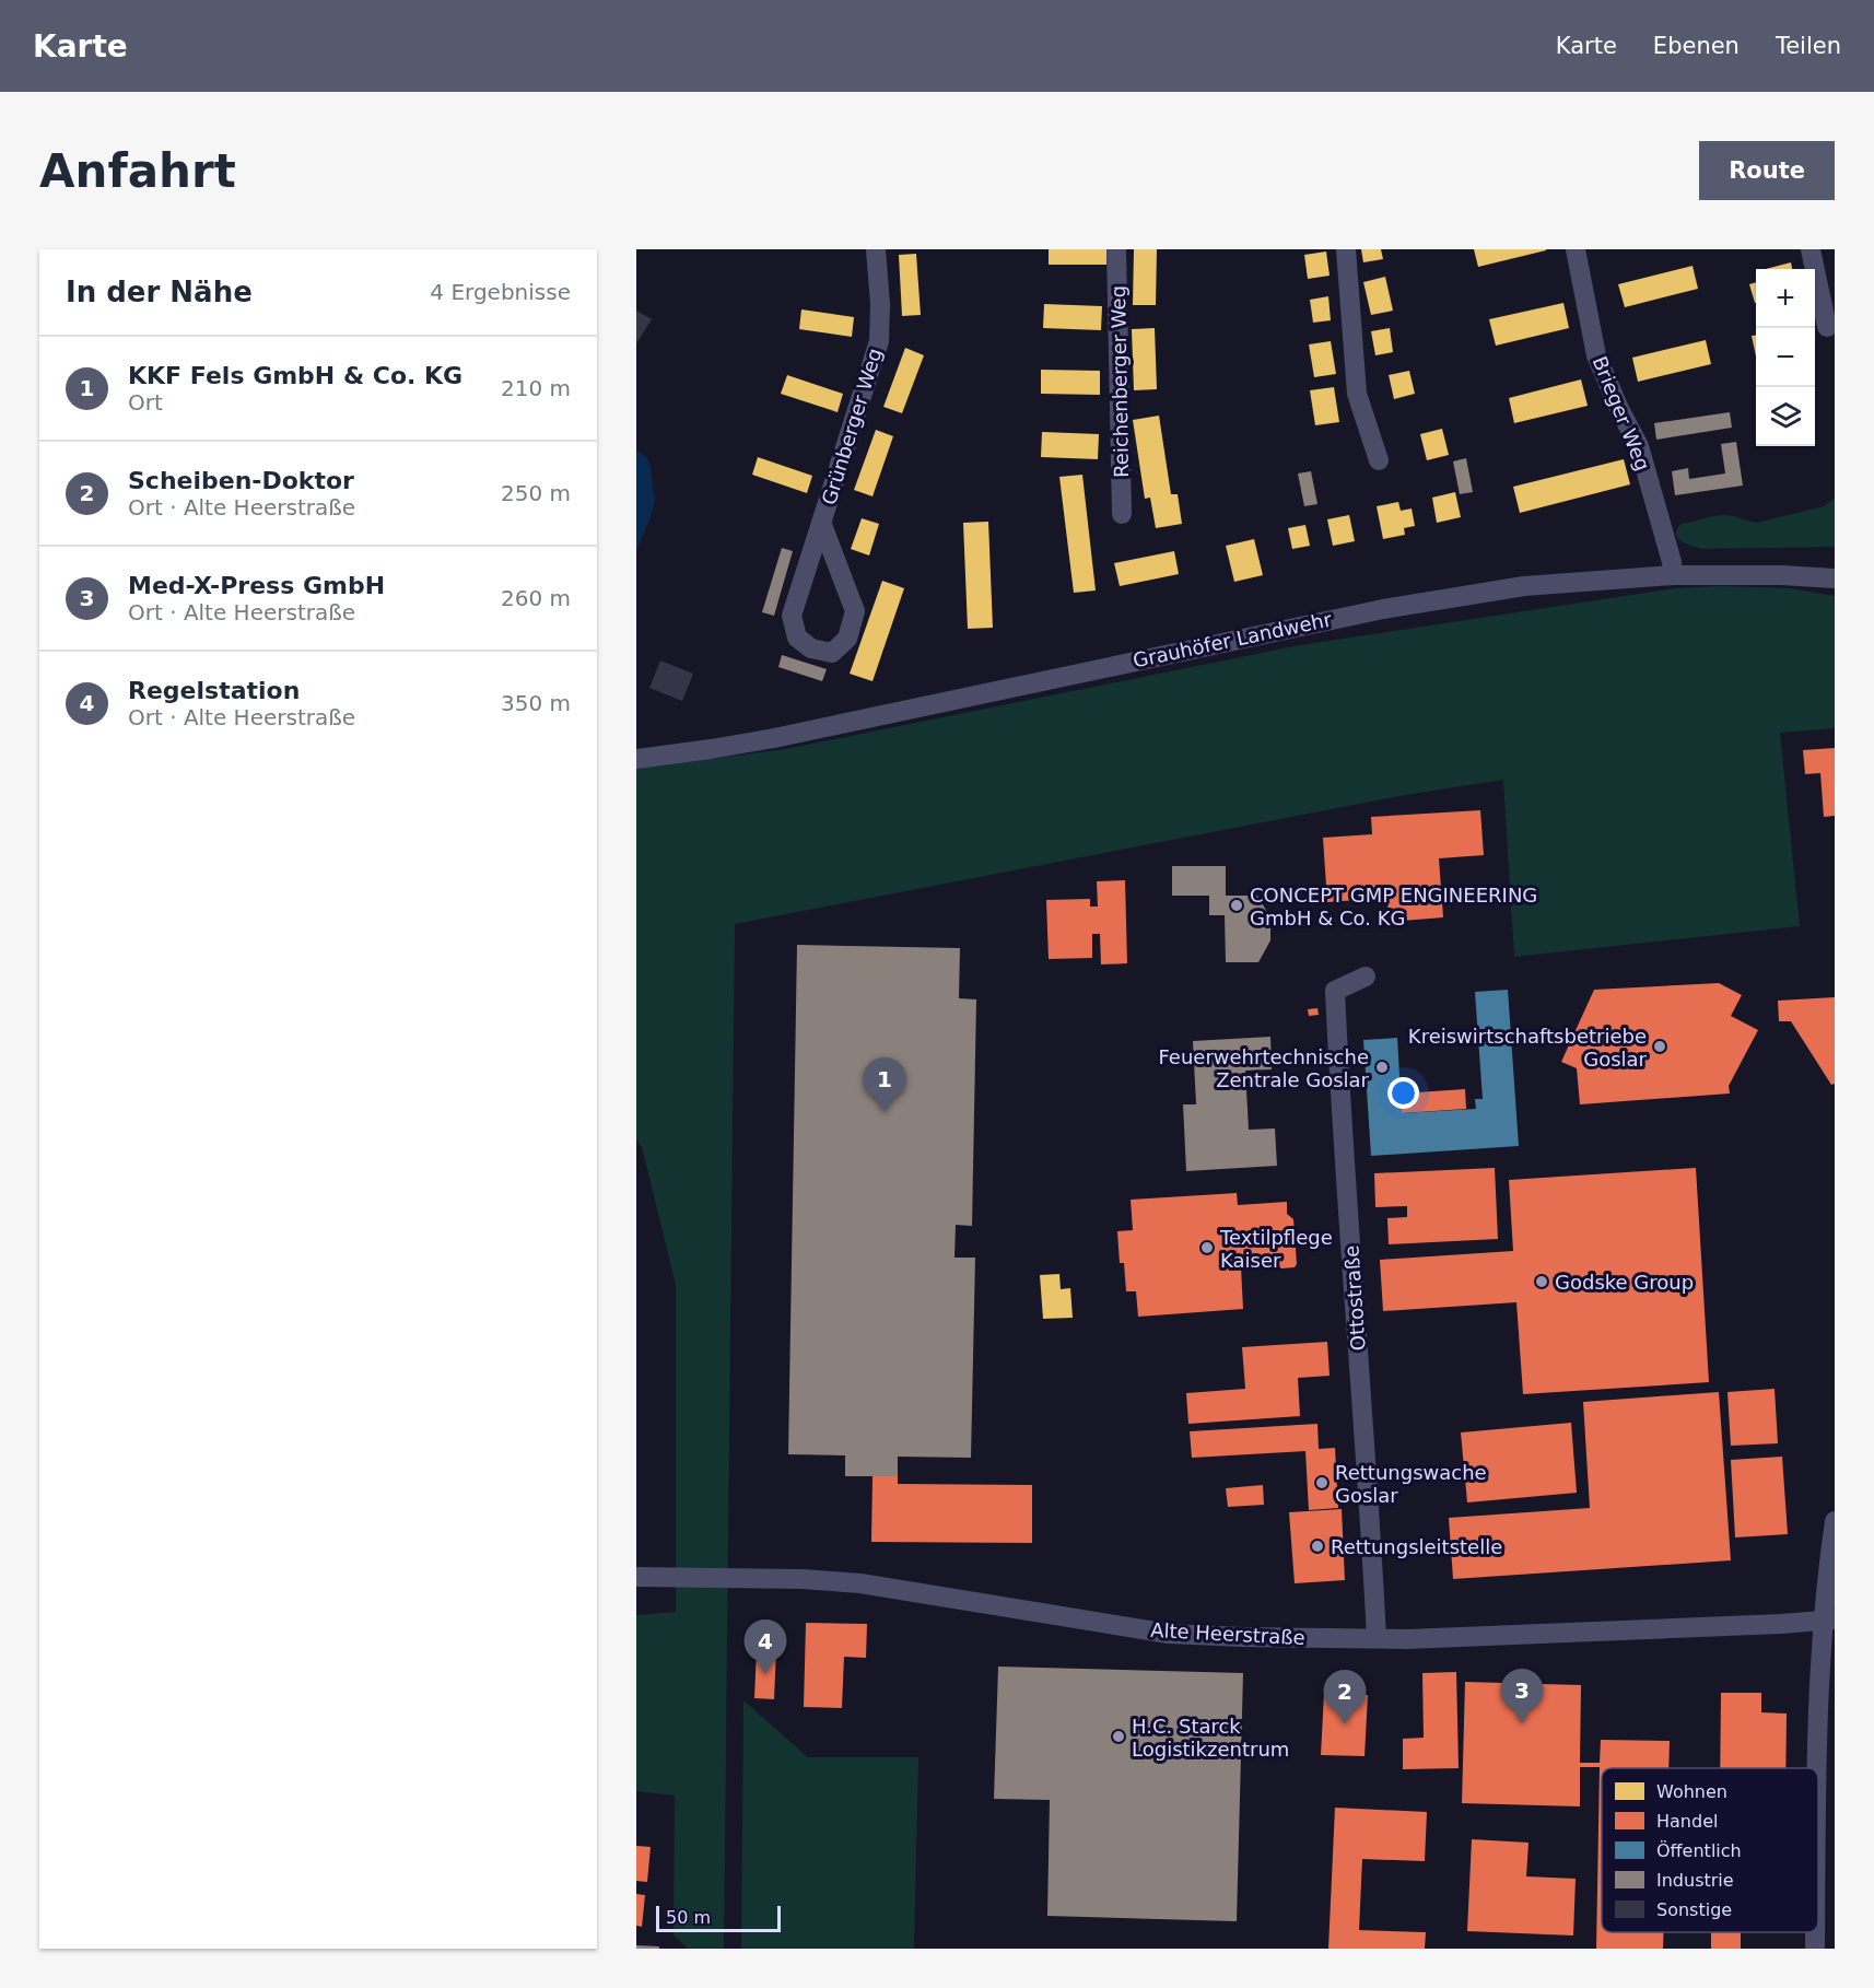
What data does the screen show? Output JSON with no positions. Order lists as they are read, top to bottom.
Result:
{
  "streets": {
    "street": [
      "Reichenberger Weg",
      "Brieger Weg",
      "Grünberger Weg",
      "Grauhöfer Landwehr",
      "Ottostraße",
      "Alte Heerstraße"
    ]
  },
  "crossings": [
    ["Brieger Weg", "Grauhöfer Landwehr"],
    ["Ottostraße", "Alte Heerstraße"]
  ],
  "places": [
    "CONCEPT GMP ENGINEERING GmbH & Co. KG",
    "Kreiswirtschaftsbetriebe Goslar",
    "Feuerwehrtechnische Zentrale Goslar",
    "Textilpflege Kaiser",
    "Godske Group",
    "Rettungswache Goslar",
    "Rettungsleitstelle",
    "H.C. Starck Logistikzentrum"
  ],
  "legend": [
    "Wohnen",
    "Handel",
    "Öffentlich",
    "Industrie",
    "Sonstige"
  ],
  "scale_bar": "50 m",
  "page": {
    "header": "Karte",
    "nav": ["Karte", "Ebenen", "Teilen"],
    "buttons": "Route",
    "title": "Anfahrt",
    "heading": ["In der Nähe", "4 Ergebnisse"],
    "map_buttons": ["+", "−"],
    "list": [
      {
        "mark": "1",
        "name": "KKF Fels GmbH & Co. KG",
        "note": "Ort",
        "value": "210 m"
      },
      {
        "mark": "2",
        "name": "Scheiben-Doktor",
        "note": "Ort · Alte Heerstraße",
        "value": "250 m"
      },
      {
        "mark": "3",
        "name": "Med-X-Press GmbH",
        "note": "Ort · Alte Heerstraße",
        "value": "260 m"
      },
      {
        "mark": "4",
        "name": "Regelstation",
        "note": "Ort · Alte Heerstraße",
        "value": "350 m"
      }
    ],
    "pins": [
      "1",
      "4",
      "3",
      "2"
    ],
    "scale": "50 m"
  }
}
